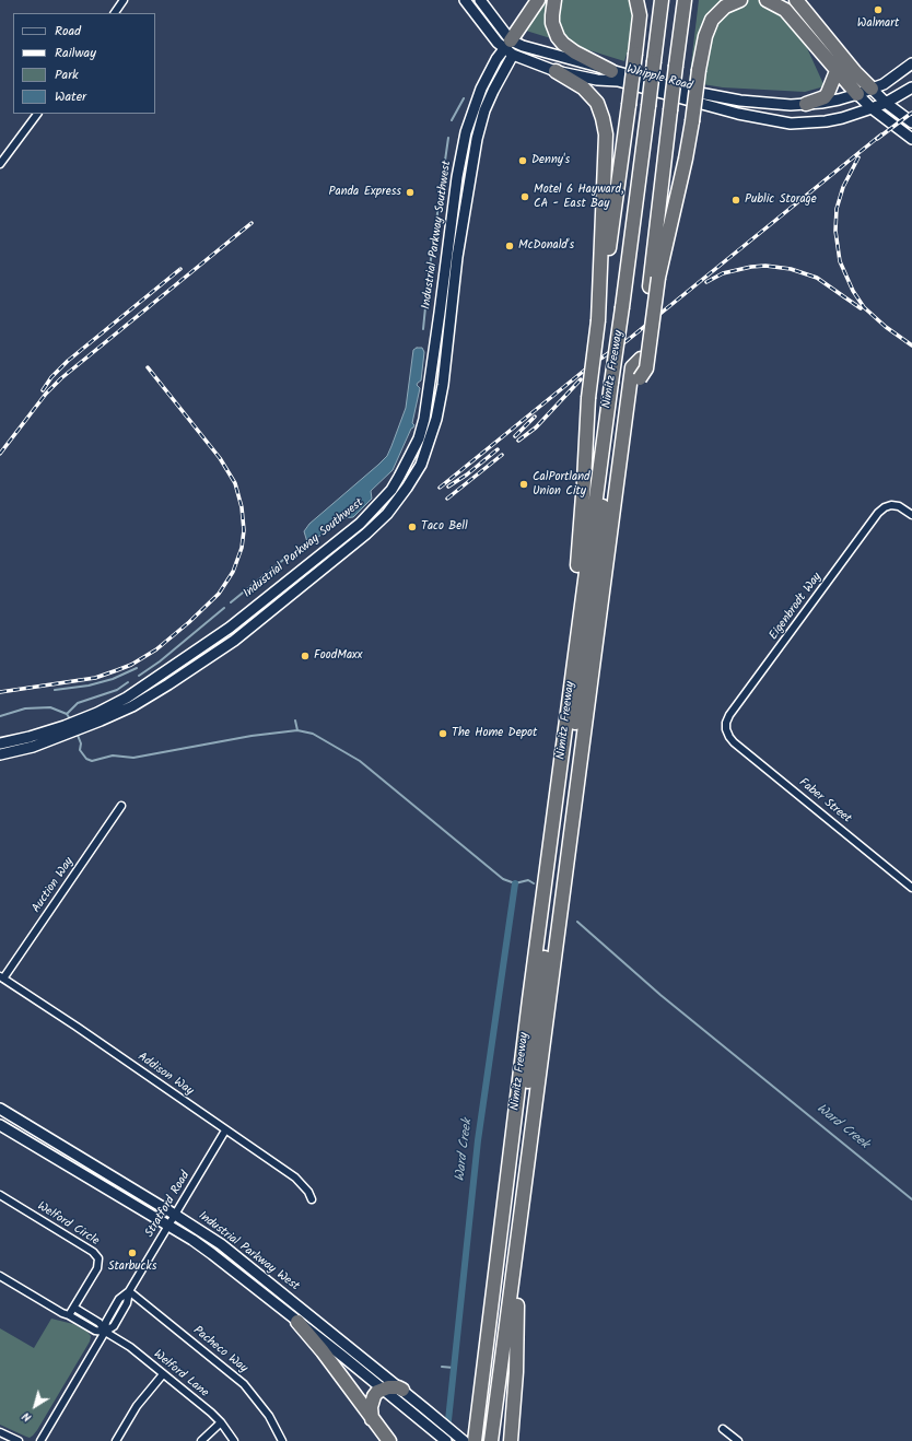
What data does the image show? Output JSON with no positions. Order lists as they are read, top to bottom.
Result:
{
  "streets": {
    "highway": ["Nimitz Freeway"],
    "main road": ["Whipple Road", "Industrial Parkway Southwest", "Industrial Parkway West"],
    "street": [
      "Eigenbrodt Way",
      "Faber Street",
      "Auction Way",
      "Addison Way",
      "Stratford Road",
      "Welford Circle",
      "Pacheco Way",
      "Welford Lane"
    ]
  },
  "crossings": [
    ["Whipple Road", "Industrial Parkway Southwest"],
    ["Eigenbrodt Way", "Faber Street"],
    ["Auction Way", "Addison Way"],
    ["Addison Way", "Stratford Road"],
    ["Stratford Road", "Industrial Parkway West"],
    ["Stratford Road", "Pacheco Way"],
    ["Stratford Road", "Welford Lane"]
  ],
  "water": ["Ward Creek"],
  "places": [
    "Walmart",
    "Denny's",
    "Panda Express",
    "Motel 6 Hayward, CA - East Bay",
    "Public Storage",
    "McDonald's",
    "CalPortland Union City",
    "Taco Bell",
    "FoodMaxx",
    "The Home Depot",
    "Starbucks"
  ],
  "legend": [
    "Road",
    "Railway",
    "Park",
    "Water"
  ],
  "north": "bottom left"
}
